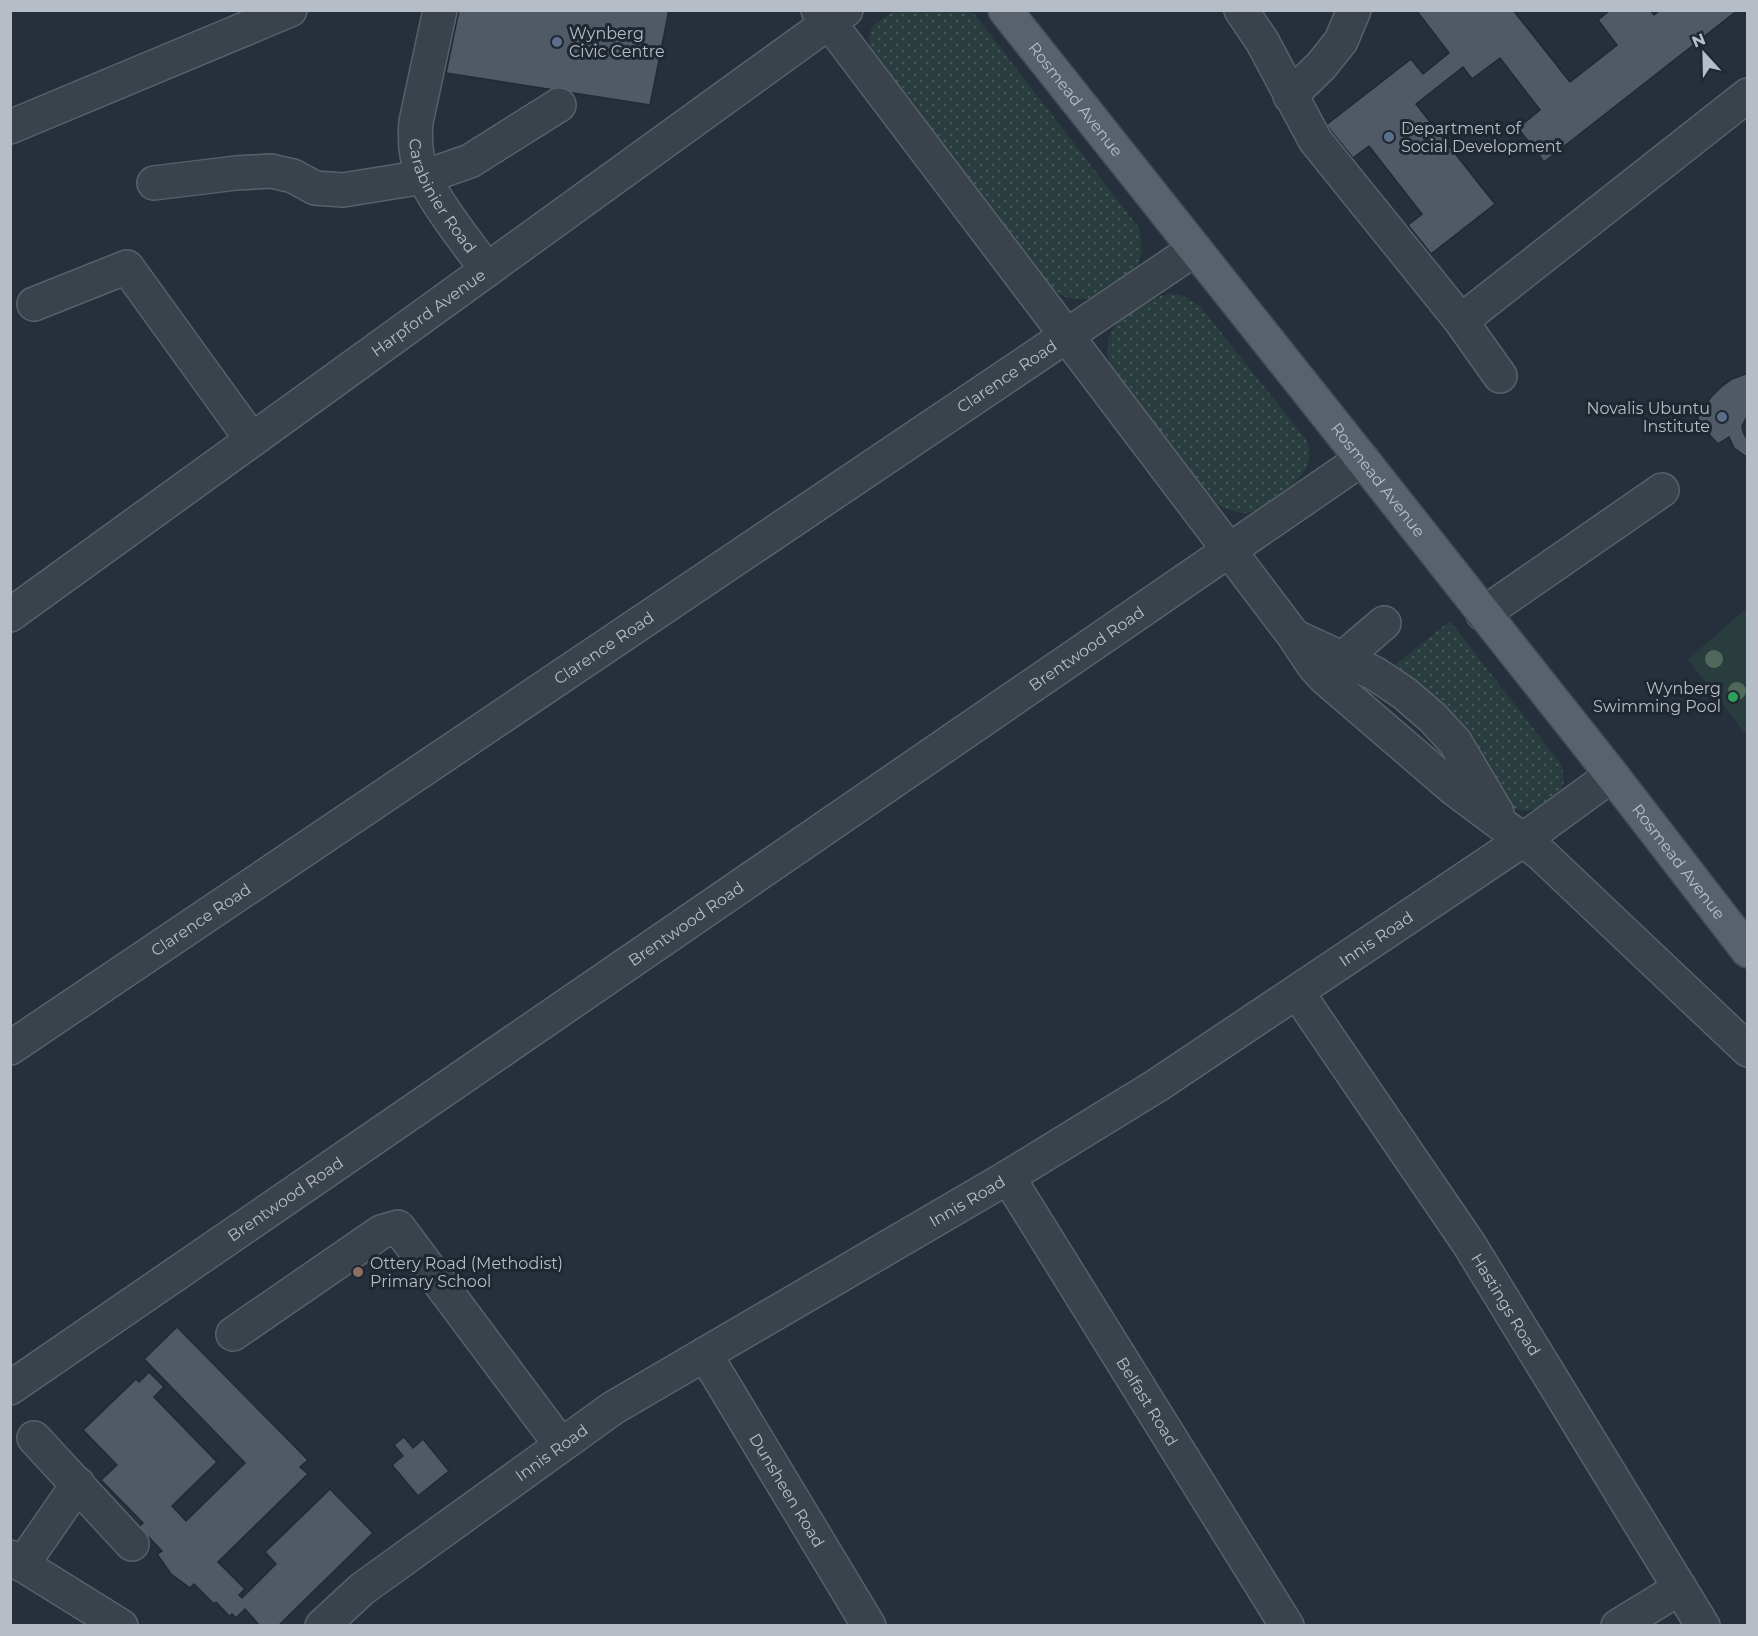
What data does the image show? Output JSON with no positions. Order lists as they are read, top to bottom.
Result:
{
  "streets": {
    "main road": ["Rosmead Avenue"],
    "street": [
      "Carabinier Road",
      "Harpford Avenue",
      "Clarence Road",
      "Brentwood Road",
      "Innis Road",
      "Hastings Road",
      "Belfast Road",
      "Dunsheen Road"
    ]
  },
  "crossings": [
    ["Rosmead Avenue", "Clarence Road"],
    ["Rosmead Avenue", "Brentwood Road"],
    ["Rosmead Avenue", "Innis Road"],
    ["Carabinier Road", "Harpford Avenue"],
    ["Innis Road", "Hastings Road"],
    ["Innis Road", "Belfast Road"],
    ["Innis Road", "Dunsheen Road"]
  ],
  "places": [
    "Wynberg Civic Centre",
    "Department of Social Development",
    "Novalis Ubuntu Institute",
    "Wynberg Swimming Pool",
    "Ottery Road (Methodist) Primary School"
  ],
  "north": "top"
}
